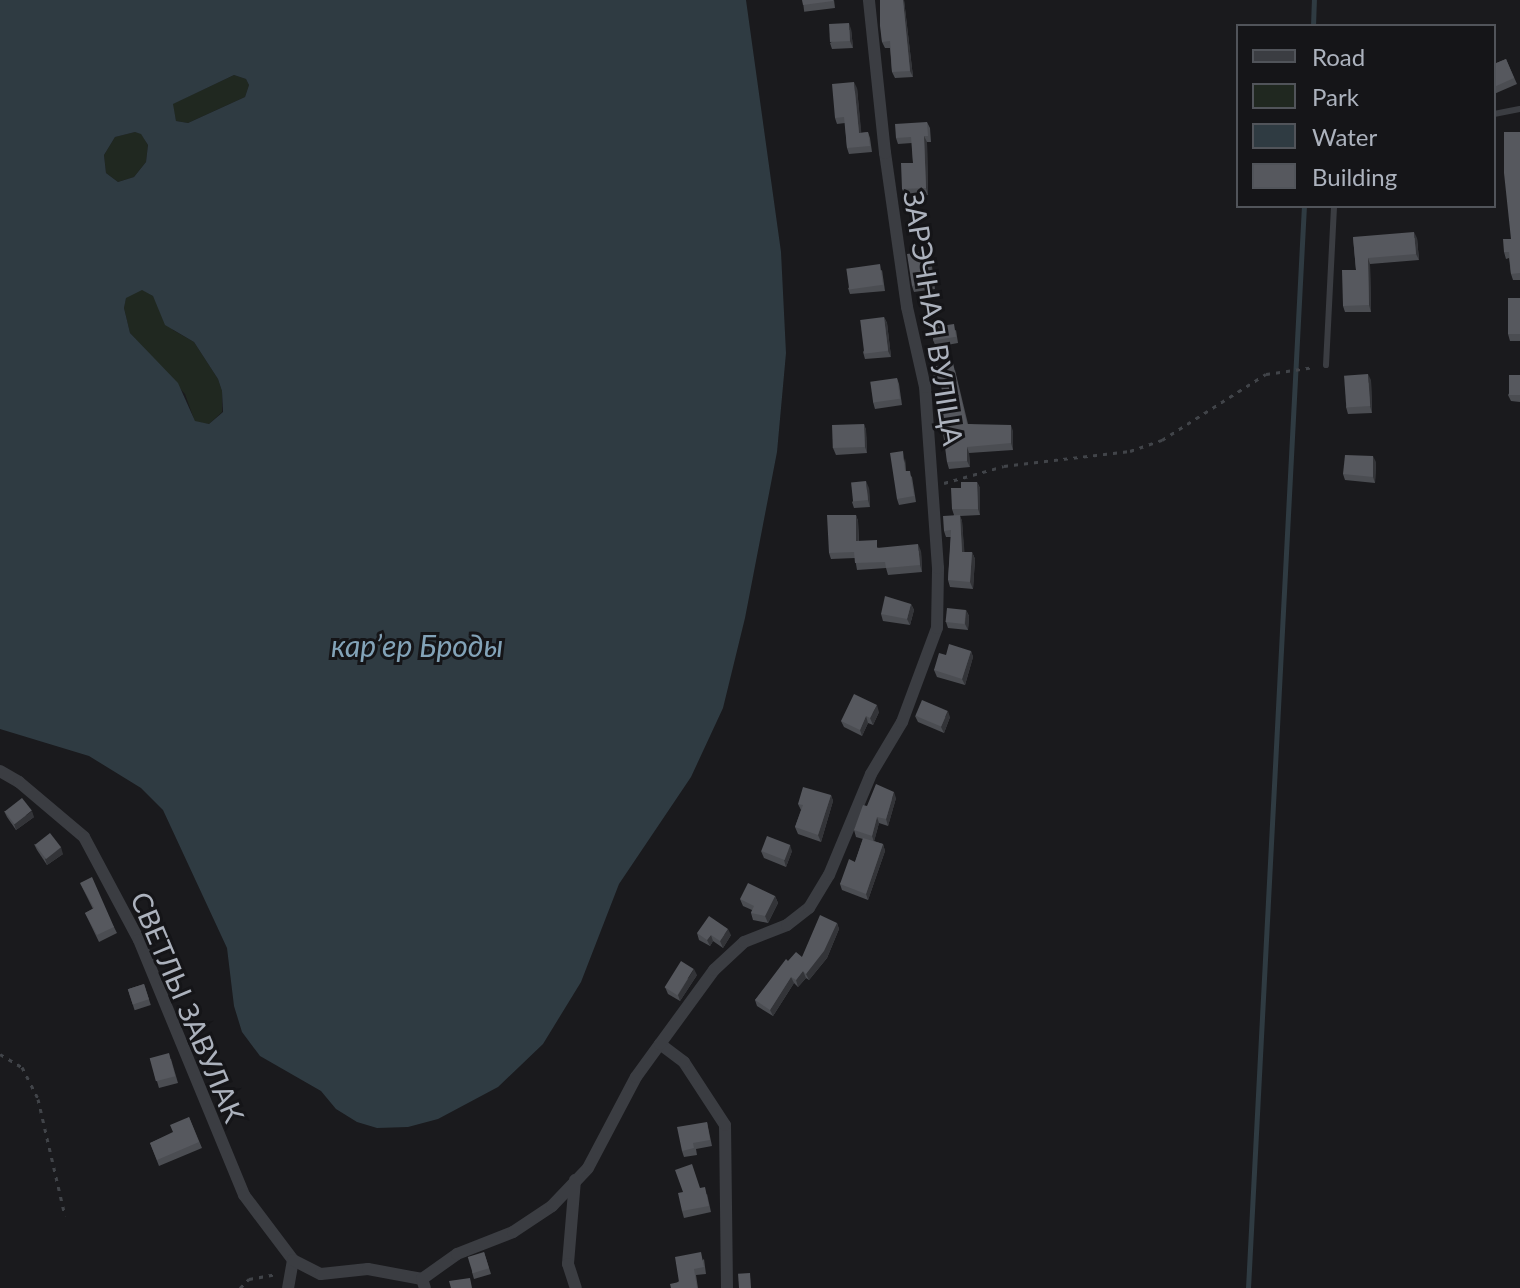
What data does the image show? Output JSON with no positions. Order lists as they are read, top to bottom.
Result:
{
  "streets": {
    "street": ["ЗАРЭЧНАЯ ВУЛІЦА", "СВЕТЛЫ ЗАВУЛАК"]
  },
  "water": ["карʼер Броды"],
  "legend": [
    "Road",
    "Park",
    "Water",
    "Building"
  ]
}
